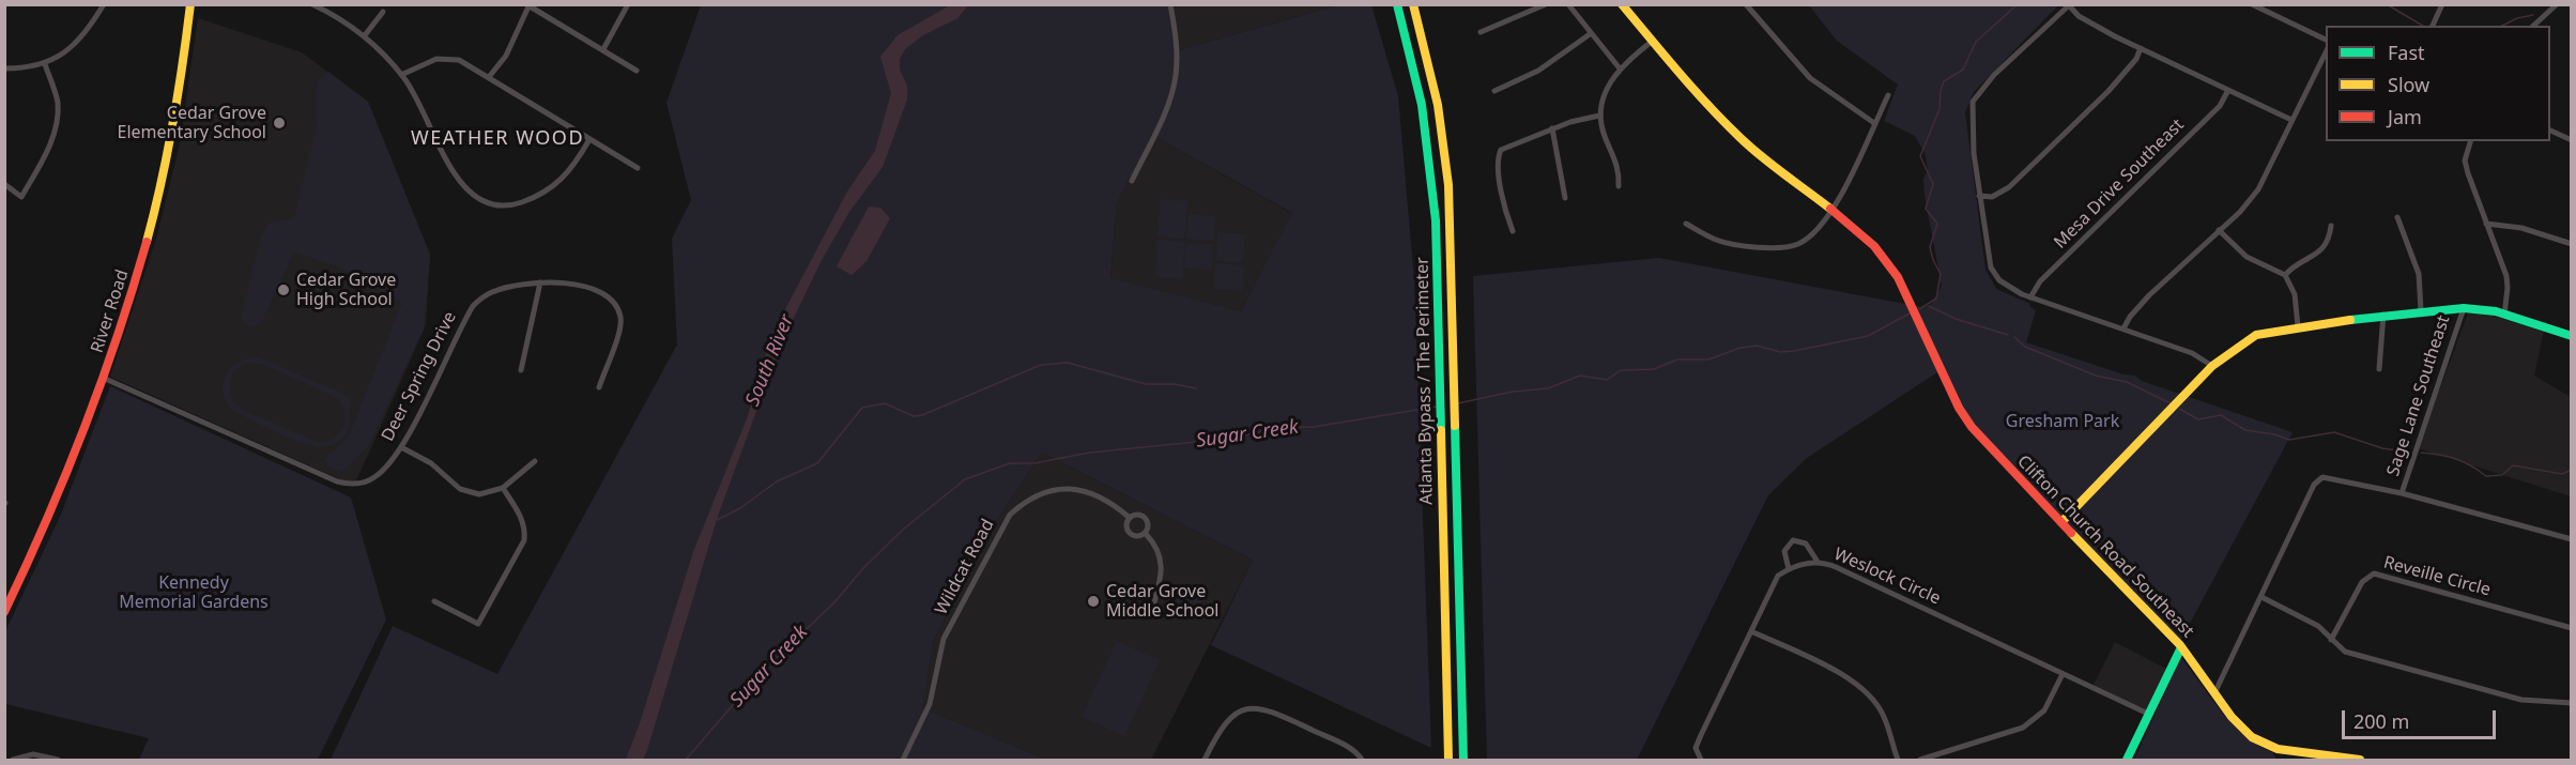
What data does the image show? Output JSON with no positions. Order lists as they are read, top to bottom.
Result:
{
  "streets": {
    "main road": ["River Road", "Atlanta Bypass / The Perimeter", "Clifton Church Road Southeast"],
    "street": [
      "Mesa Drive Southeast",
      "Deer Spring Drive",
      "Sage Lane Southeast",
      "Wildcat Road",
      "Weslock Circle",
      "Reveille Circle"
    ]
  },
  "crossings": [
    ["River Road", "Deer Spring Drive"]
  ],
  "districts": ["WEATHER WOOD"],
  "water": ["South River", "Sugar Creek"],
  "parks": ["Gresham Park", "Kennedy Memorial Gardens"],
  "places": ["Cedar Grove Elementary School", "Cedar Grove High School", "Cedar Grove Middle School"],
  "legend": ["Fast", "Slow", "Jam"],
  "scale_bar": "200 m"
}
